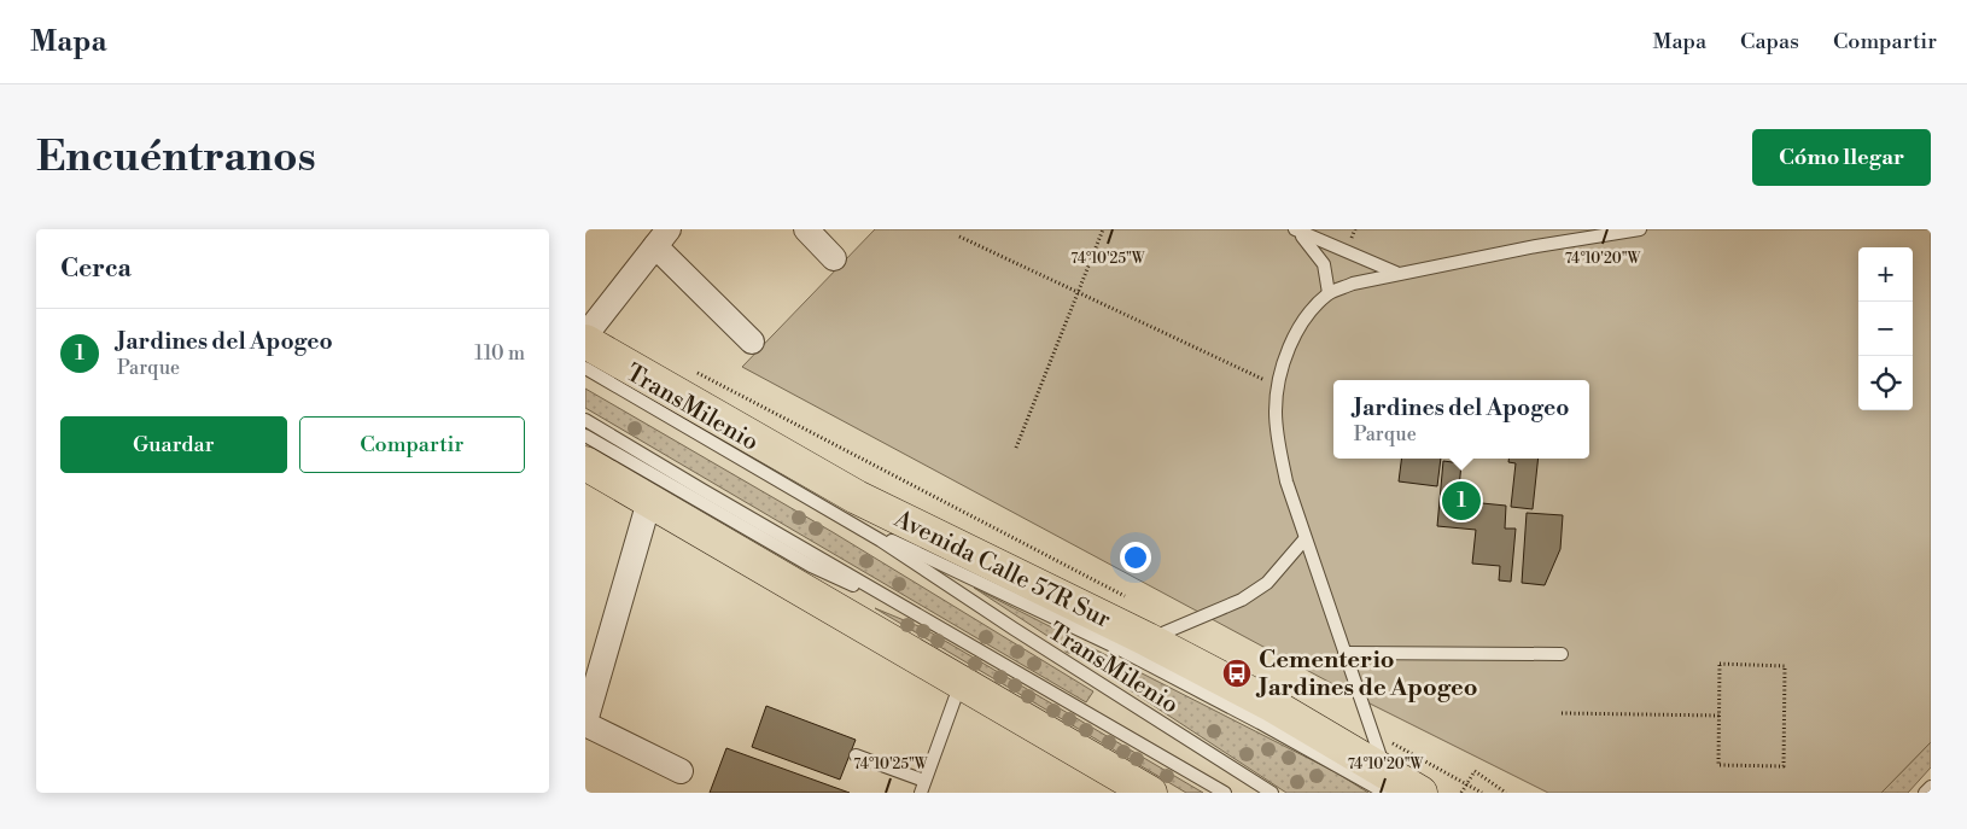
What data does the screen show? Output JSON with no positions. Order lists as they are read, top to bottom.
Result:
{
  "streets": {
    "highway": ["Avenida Calle 57R Sur"],
    "lane": ["TransMilenio"]
  },
  "crossings": [
    ["TransMilenio", "Avenida Calle 57R Sur"]
  ],
  "places": {
    "bus stop": ["Cementerio Jardines de Apogeo"]
  },
  "page": {
    "header": "Mapa",
    "nav": ["Mapa", "Capas", "Compartir"],
    "buttons": [
      "Cómo llegar",
      ["Guardar", "Compartir"]
    ],
    "title": "Encuéntranos",
    "heading": "Cerca",
    "map_buttons": ["+", "−"],
    "list": [
      {
        "mark": "1",
        "name": "Jardines del Apogeo",
        "note": "Parque",
        "value": "110 m"
      }
    ],
    "popup": ["Jardines del Apogeo", "Parque"],
    "pins": "1"
  },
  "coordinates": ["74°10'25\"W", "74°10'20\"W"]
}
